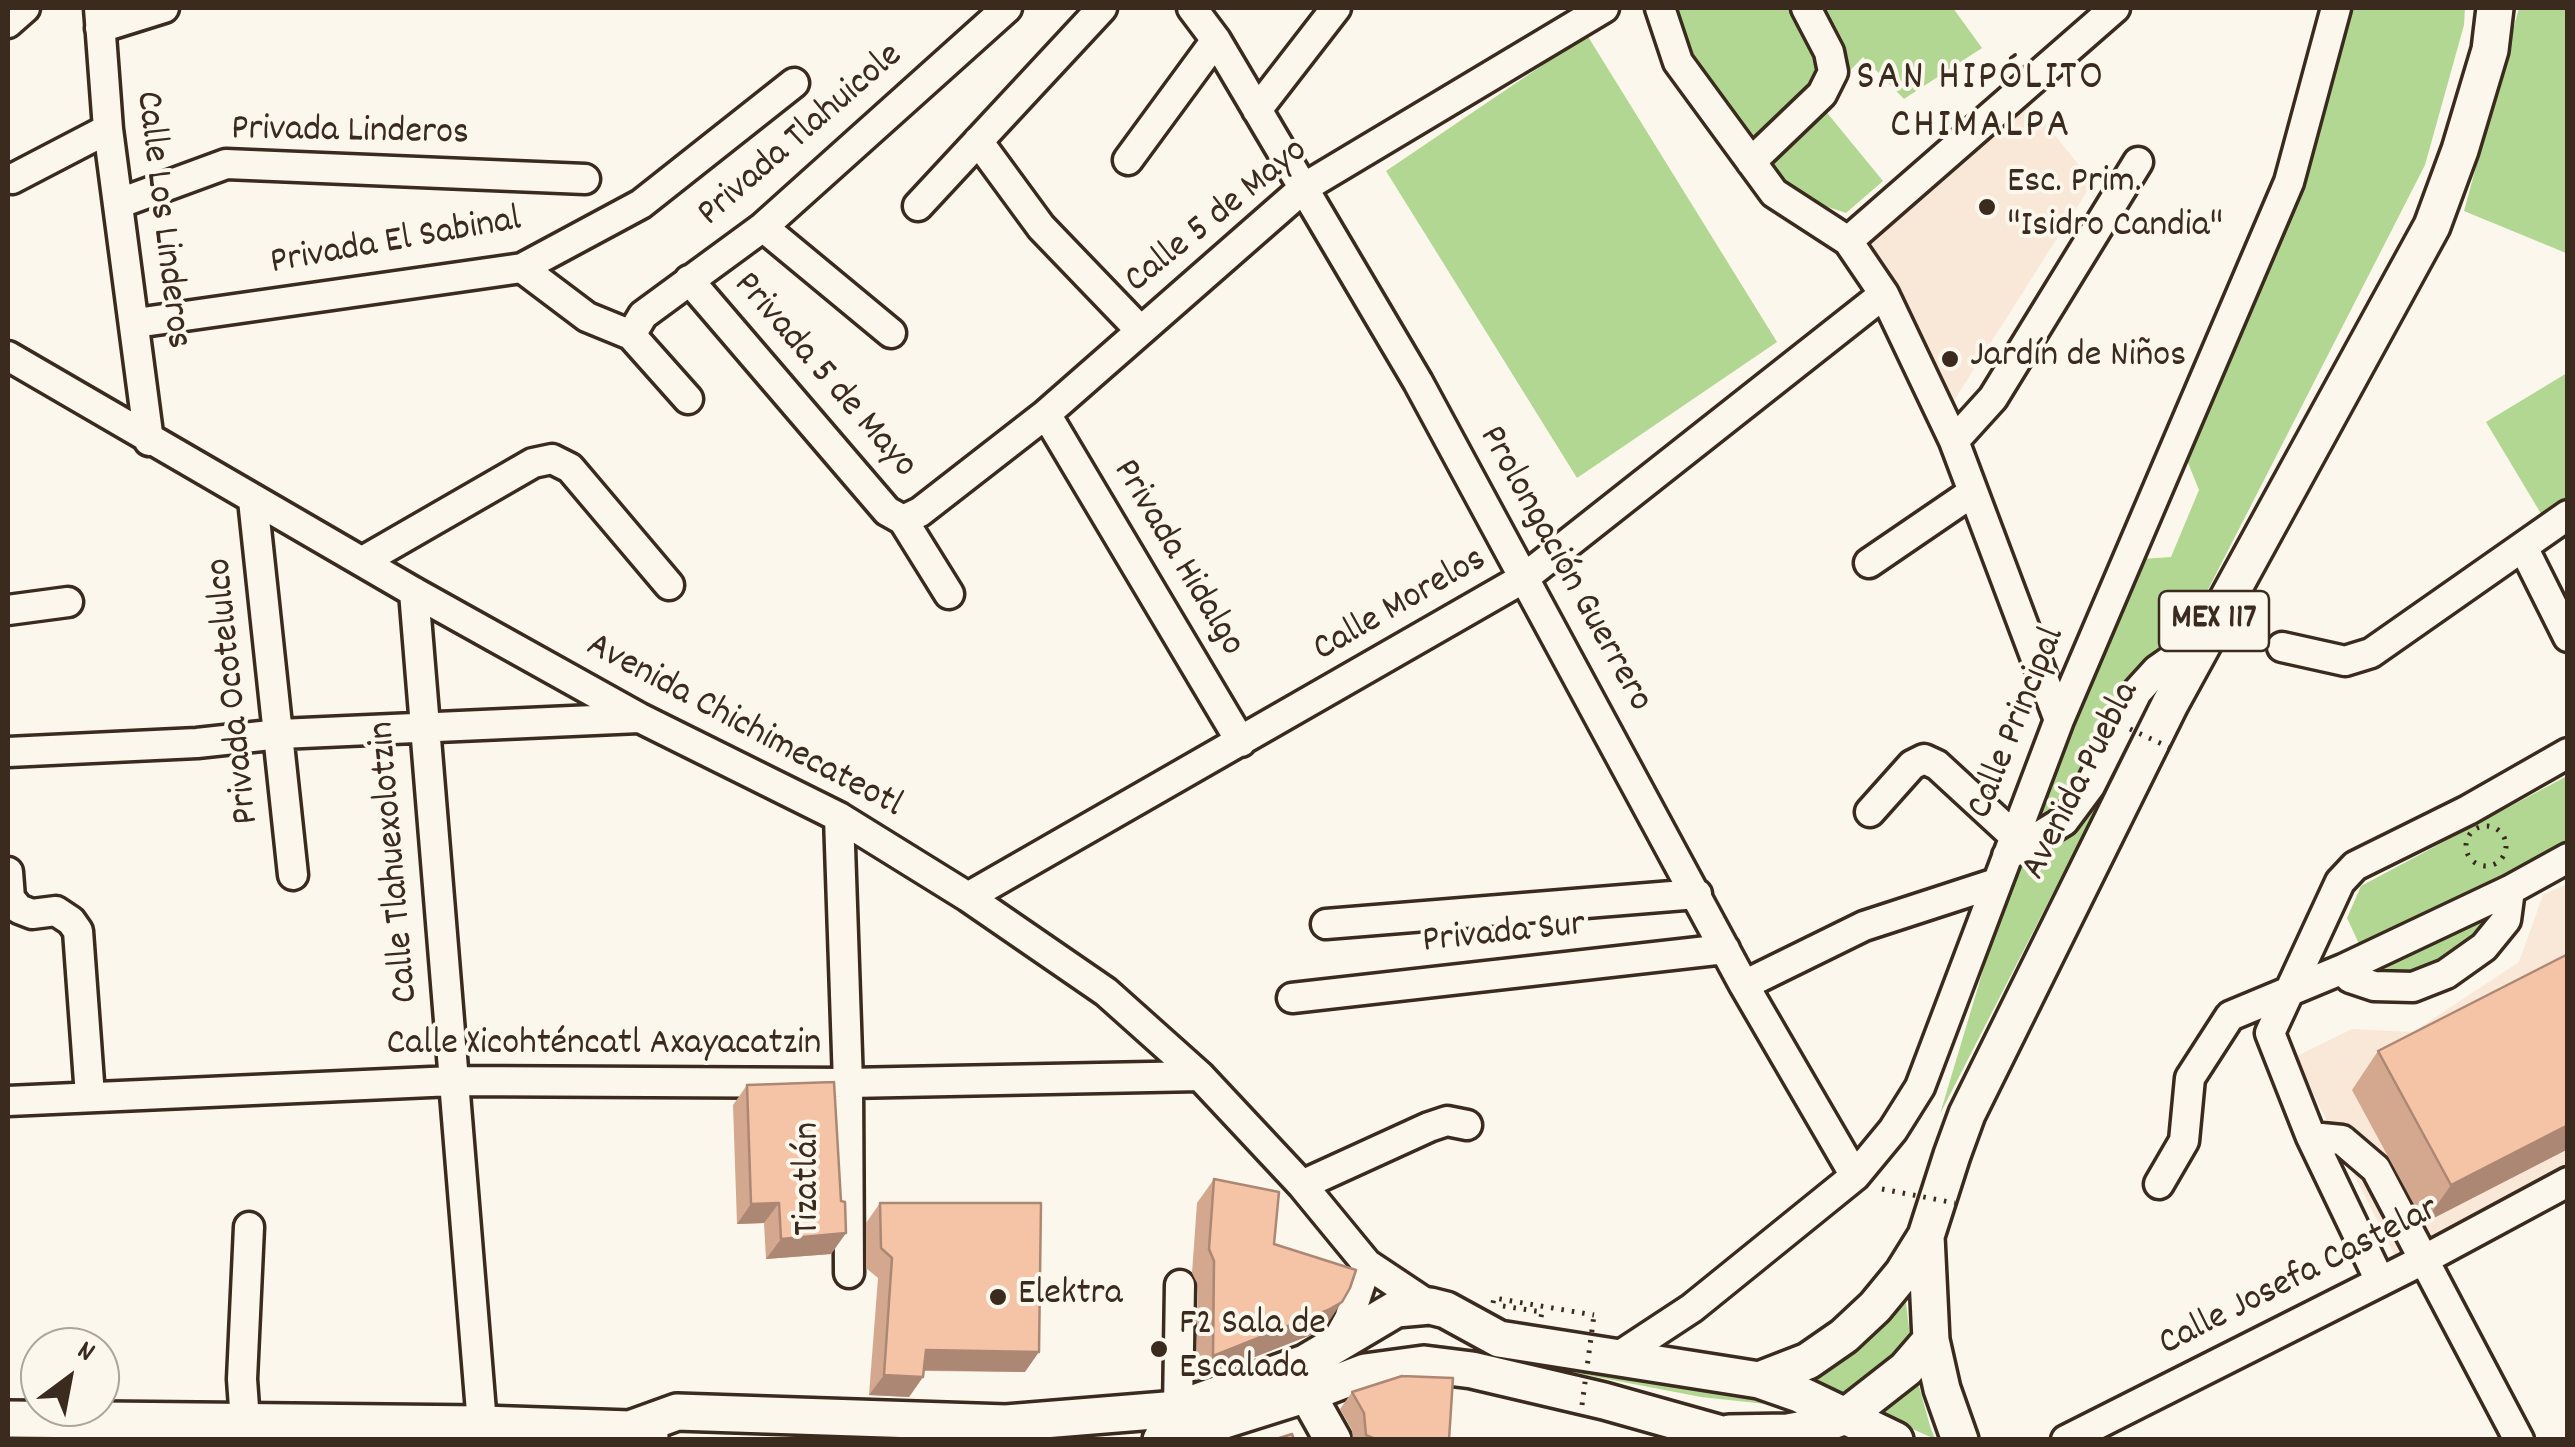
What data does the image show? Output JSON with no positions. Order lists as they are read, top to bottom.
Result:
{
  "streets": {
    "main road": ["MEX 117", "Avenida Puebla"],
    "street": [
      "Privada Linderos",
      "Privada Tlahuicole",
      "Calle 5 de Mayo",
      "Calle Los Linderos",
      "Privada El Sabinal",
      "Privada 5 de Mayo",
      "Privada Hidalgo",
      "Prolongación Guerrero",
      "Calle Morelos",
      "Privada Ocotelulco",
      "Calle Principal",
      "Avenida Chichimecateotl",
      "Calle Tlahuexolotzin",
      "Privada Sur",
      "Calle Xicohténcatl Axayacatzin",
      "Tizatlán",
      "Calle Josefa Castelar"
    ]
  },
  "crossings": [
    ["Privada Linderos", "Calle Los Linderos"],
    ["Privada Tlahuicole", "Privada 5 de Mayo"],
    ["Calle 5 de Mayo", "Privada 5 de Mayo"],
    ["Calle 5 de Mayo", "Privada Hidalgo"],
    ["Calle 5 de Mayo", "Prolongación Guerrero"],
    ["Calle Los Linderos", "Privada El Sabinal"],
    ["Calle Los Linderos", "Avenida Chichimecateotl"],
    ["Privada Hidalgo", "Calle Morelos"],
    ["Prolongación Guerrero", "Calle Morelos"],
    ["Prolongación Guerrero", "Calle Principal"],
    ["Prolongación Guerrero", "Privada Sur"],
    ["Calle Morelos", "Avenida Chichimecateotl"],
    ["MEX 117", "Avenida Puebla"],
    ["Privada Ocotelulco", "Avenida Chichimecateotl"],
    ["Avenida Chichimecateotl", "Calle Tlahuexolotzin"],
    ["Avenida Chichimecateotl", "Calle Xicohténcatl Axayacatzin"],
    ["Avenida Chichimecateotl", "Tizatlán"],
    ["Calle Tlahuexolotzin", "Calle Xicohténcatl Axayacatzin"],
    ["Calle Xicohténcatl Axayacatzin", "Tizatlán"]
  ],
  "districts": ["SAN HIPÓLITO CHIMALPA"],
  "places": [
    "Esc. Prim. \"Isidro Candia\"",
    "Jardín de Niños",
    "Elektra",
    "F2 Sala de Escalada"
  ],
  "north": "top right"
}
